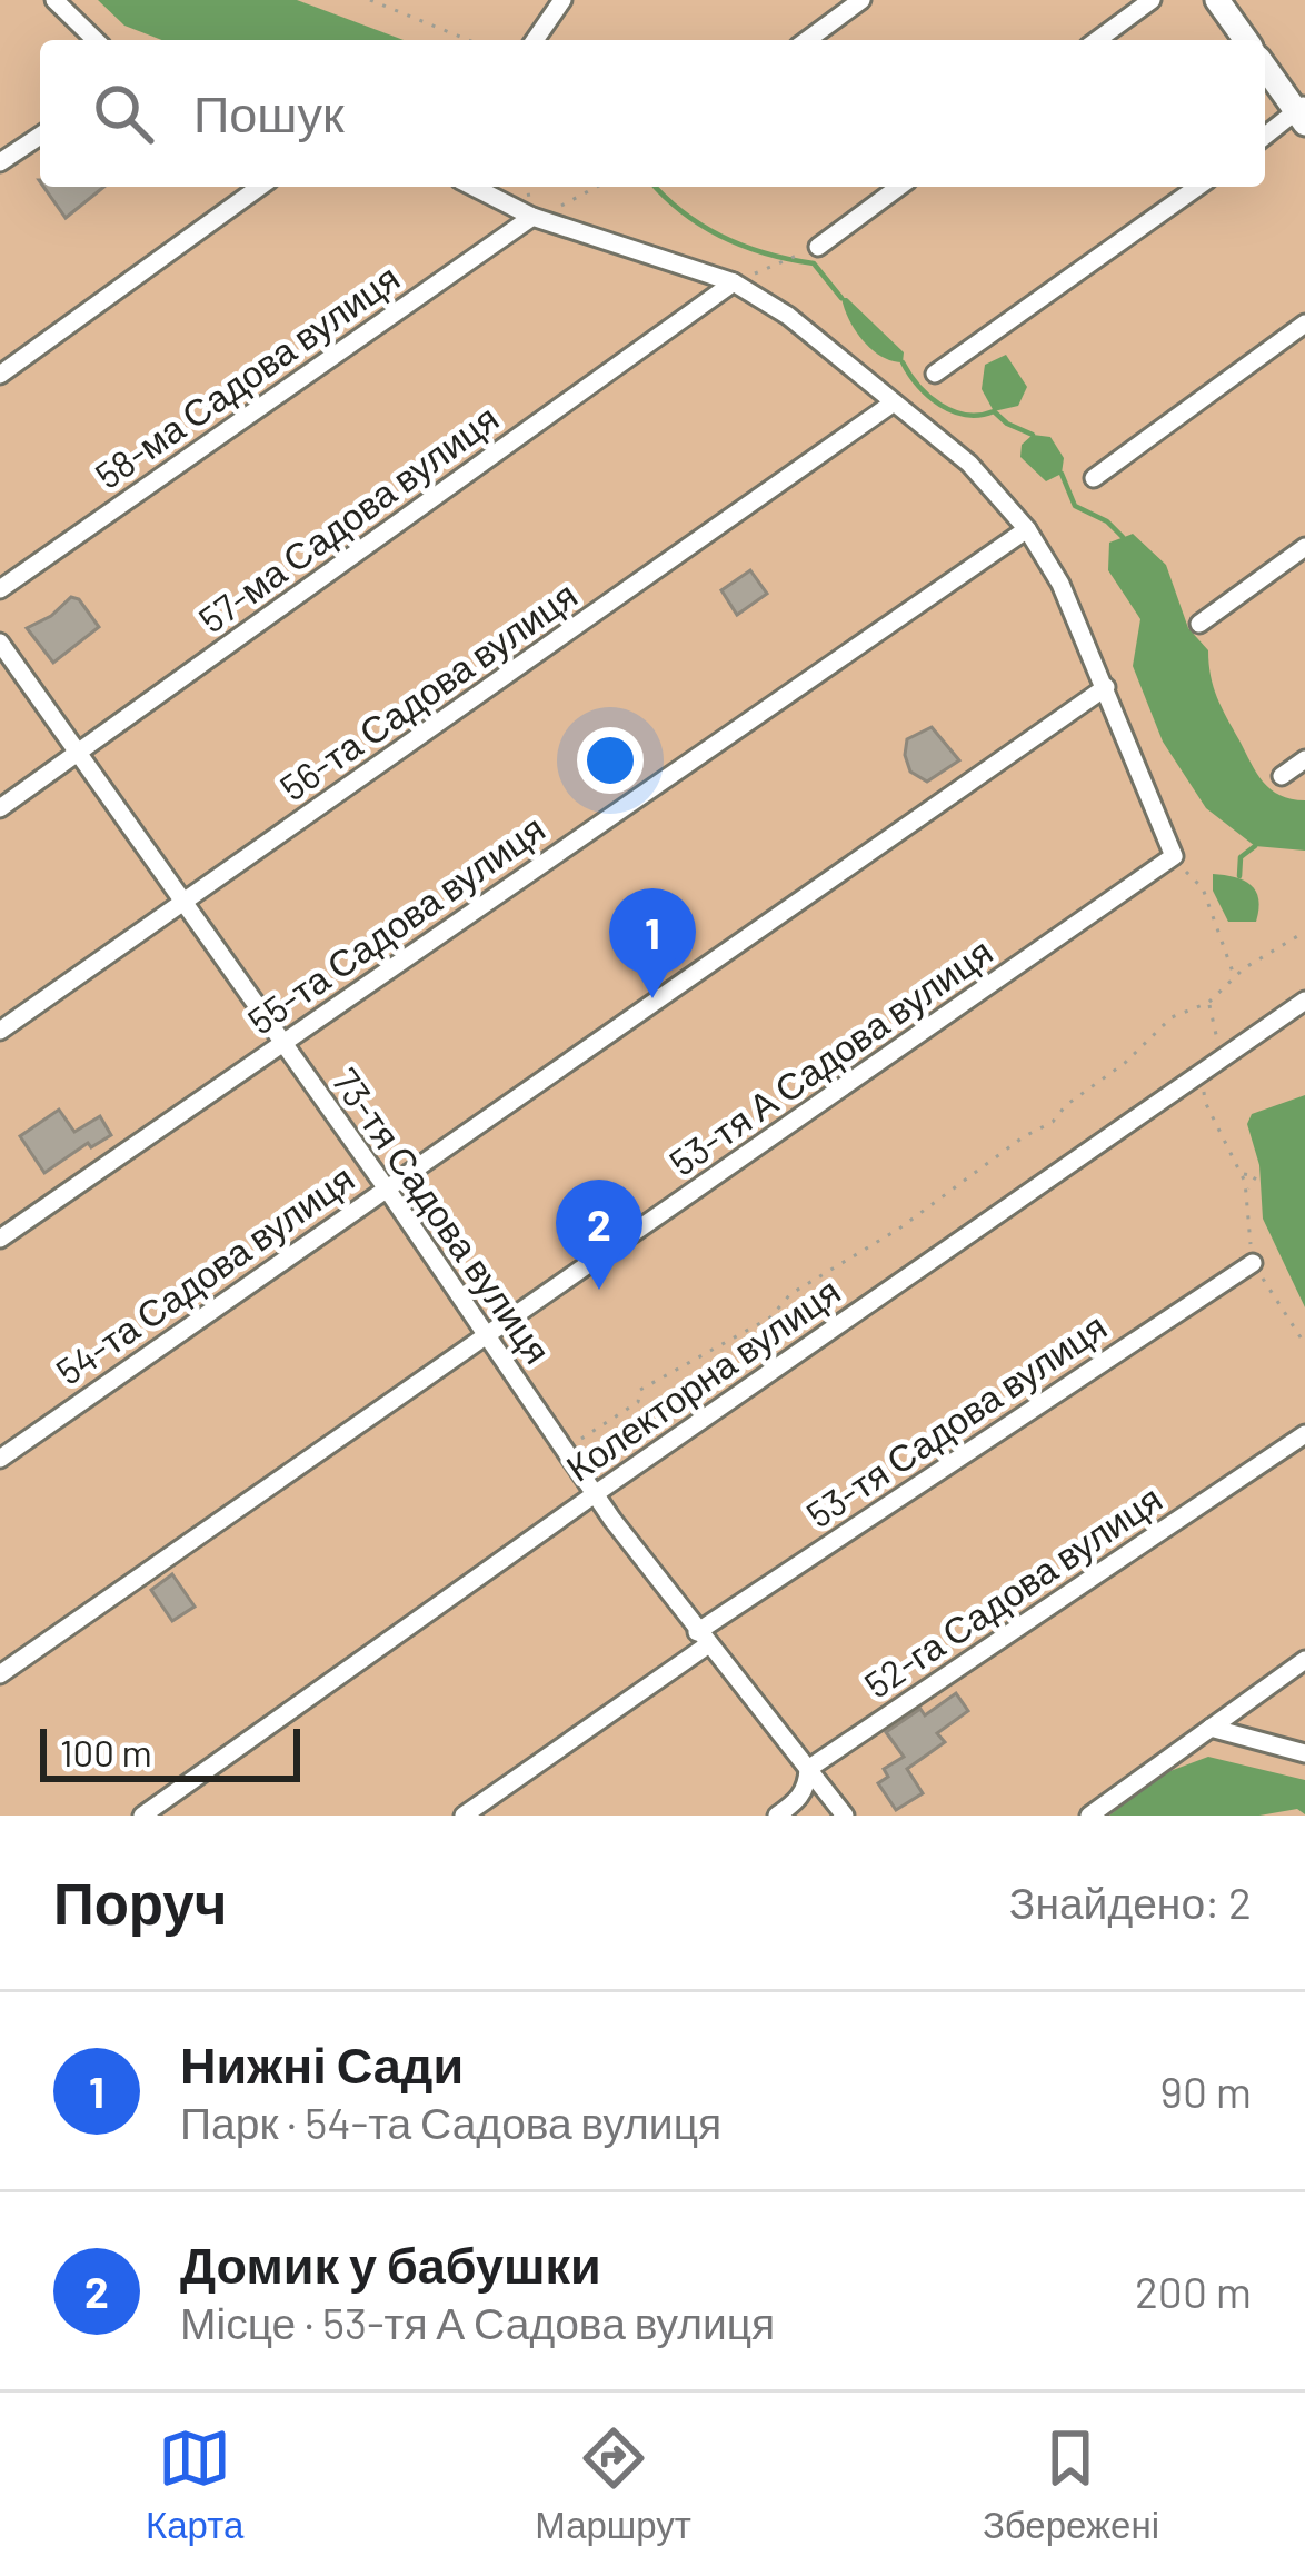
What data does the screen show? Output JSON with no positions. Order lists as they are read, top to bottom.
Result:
{
  "streets": {
    "street": [
      "58-ма Садова вулиця",
      "57-ма Садова вулиця",
      "56-та Садова вулиця",
      "55-та Садова вулиця",
      "53-тя А Садова вулиця",
      "73-тя Садова вулиця",
      "54-та Садова вулиця",
      "Колекторна вулиця",
      "53-тя Садова вулиця",
      "52-га Садова вулиця"
    ]
  },
  "crossings": [
    ["57-ма Садова вулиця", "73-тя Садова вулиця"],
    ["56-та Садова вулиця", "73-тя Садова вулиця"],
    ["55-та Садова вулиця", "73-тя Садова вулиця"],
    ["53-тя А Садова вулиця", "73-тя Садова вулиця"],
    ["73-тя Садова вулиця", "54-та Садова вулиця"],
    ["73-тя Садова вулиця", "Колекторна вулиця"],
    ["73-тя Садова вулиця", "53-тя Садова вулиця"],
    ["73-тя Садова вулиця", "52-га Садова вулиця"]
  ],
  "scale_bar": "100 m",
  "page": {
    "search": "Пошук",
    "pins": ["1", "2"],
    "scale": "100 m",
    "heading": ["Поруч", "Знайдено: 2"],
    "list": [
      {
        "mark": "1",
        "name": "Нижні Сади",
        "note": "Парк · 54-та Садова вулиця",
        "value": "90 m"
      },
      {
        "mark": "2",
        "name": "Домик у бабушки",
        "note": "Місце · 53-тя А Садова вулиця",
        "value": "200 m"
      }
    ],
    "nav": ["Карта", "Маршрут", "Збережені"]
  }
}
